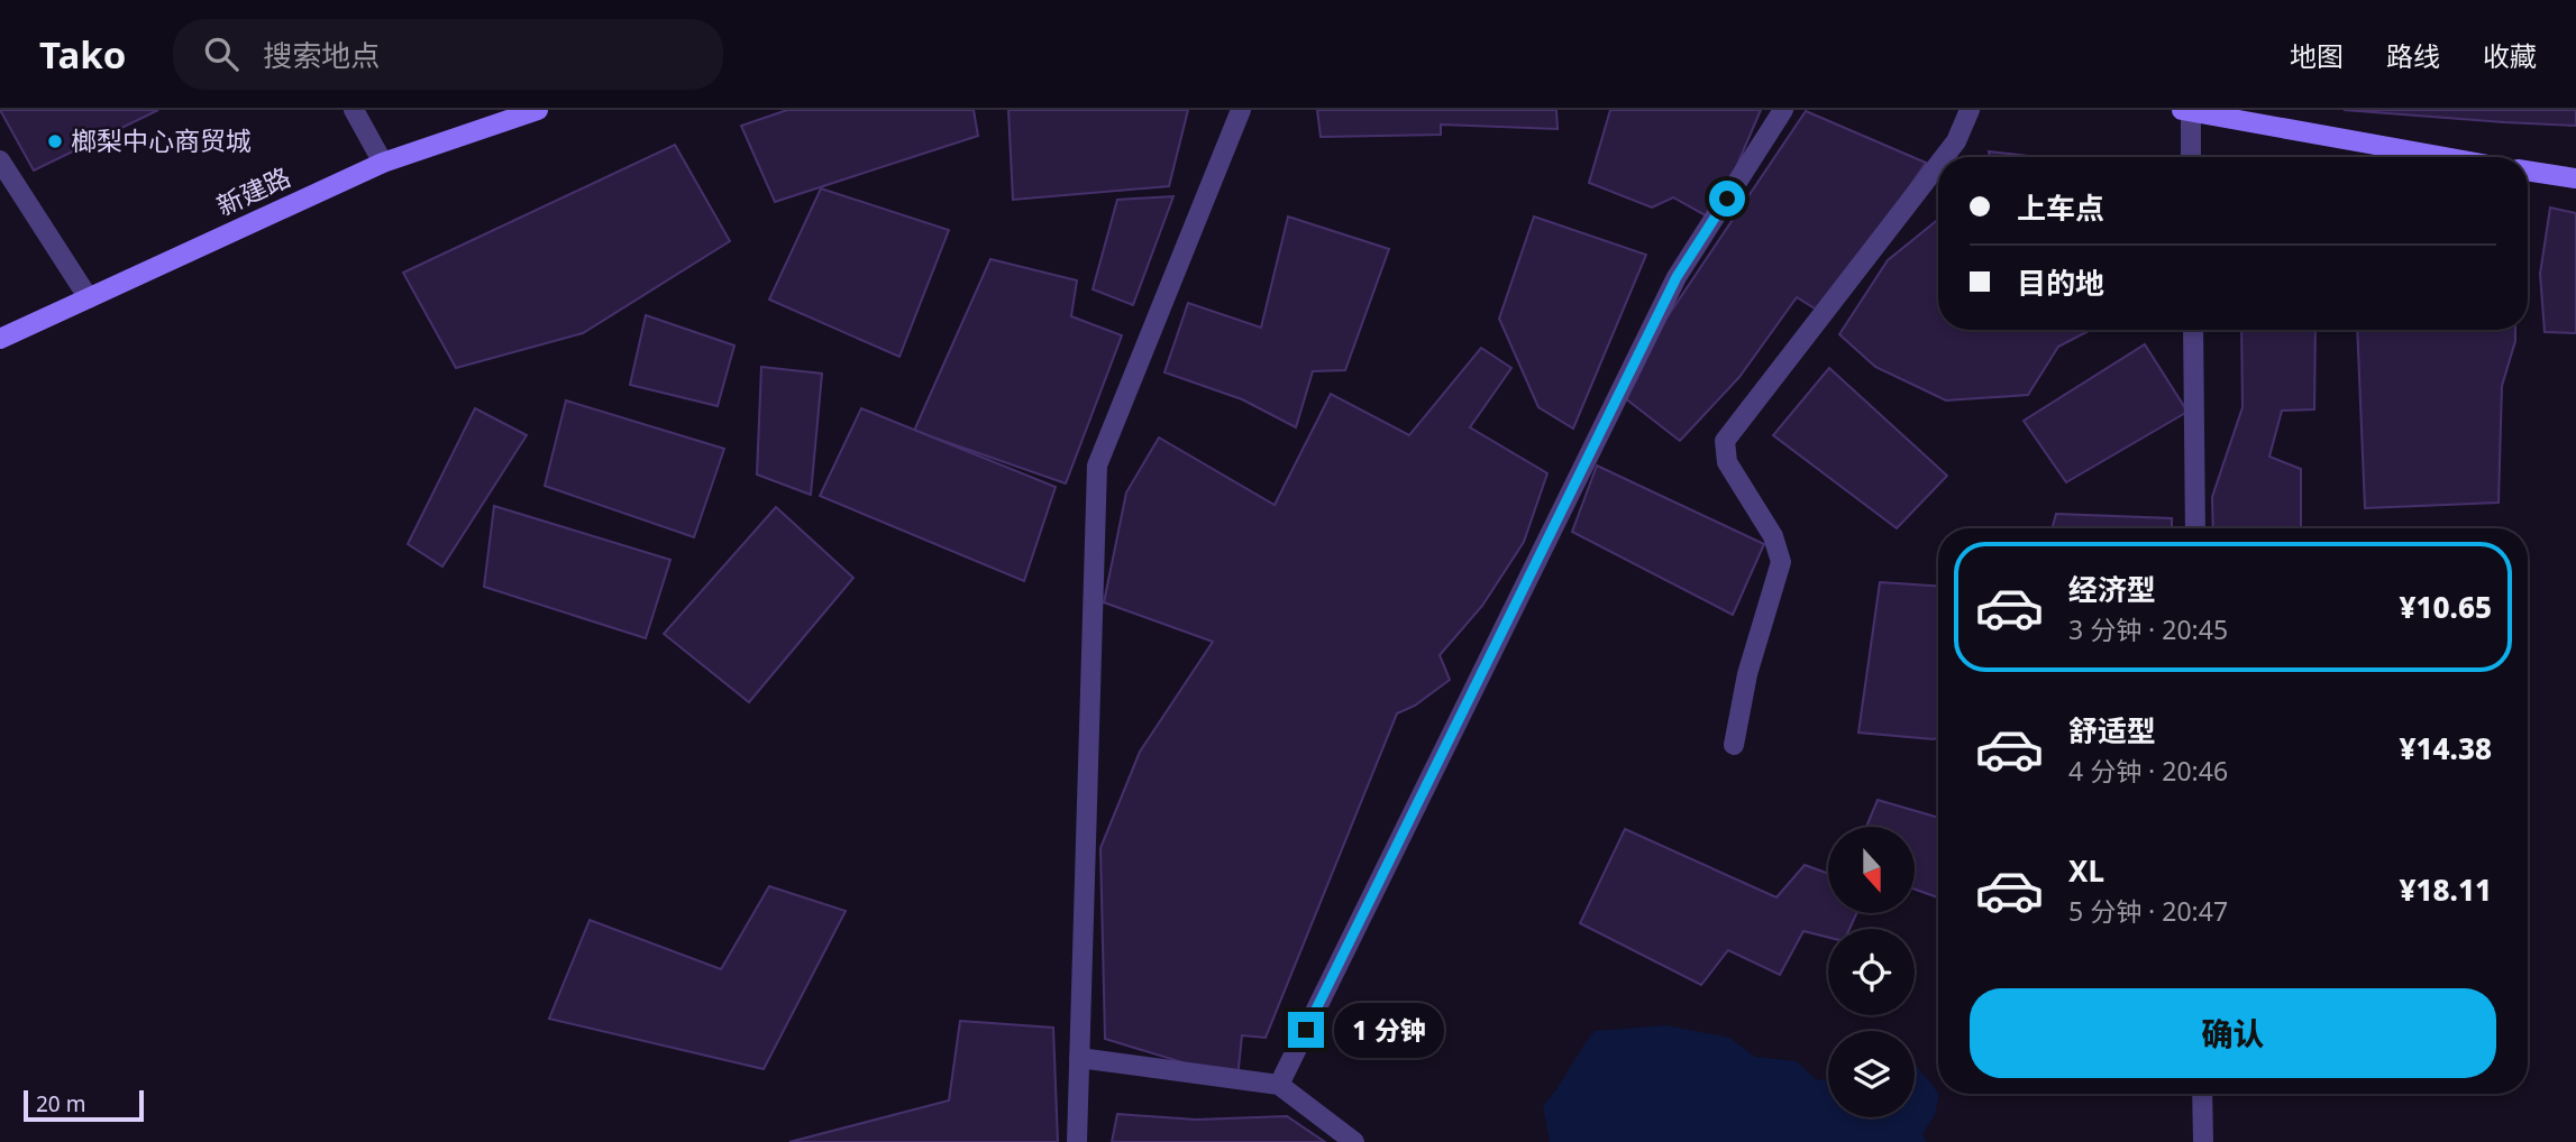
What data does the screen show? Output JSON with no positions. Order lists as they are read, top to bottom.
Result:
{
  "streets": {
    "street": ["新建路"]
  },
  "places": ["榔梨中心商贸城"],
  "scale_bar": "20 m",
  "north": "bottom",
  "page": {
    "header": "Tako",
    "search": "搜索地点",
    "nav": ["地图", "路线", "收藏"],
    "banner": ["上车点", "目的地"],
    "list": [
      {
        "name": "经济型",
        "note": "3 分钟 · 20:45",
        "value": "¥10.65"
      },
      {
        "name": "舒适型",
        "note": "4 分钟 · 20:46",
        "value": "¥14.38"
      },
      {
        "name": "XL",
        "note": "5 分钟 · 20:47",
        "value": "¥18.11"
      }
    ],
    "buttons": "确认",
    "bubble": "1 分钟",
    "scale": "20 m"
  }
}
